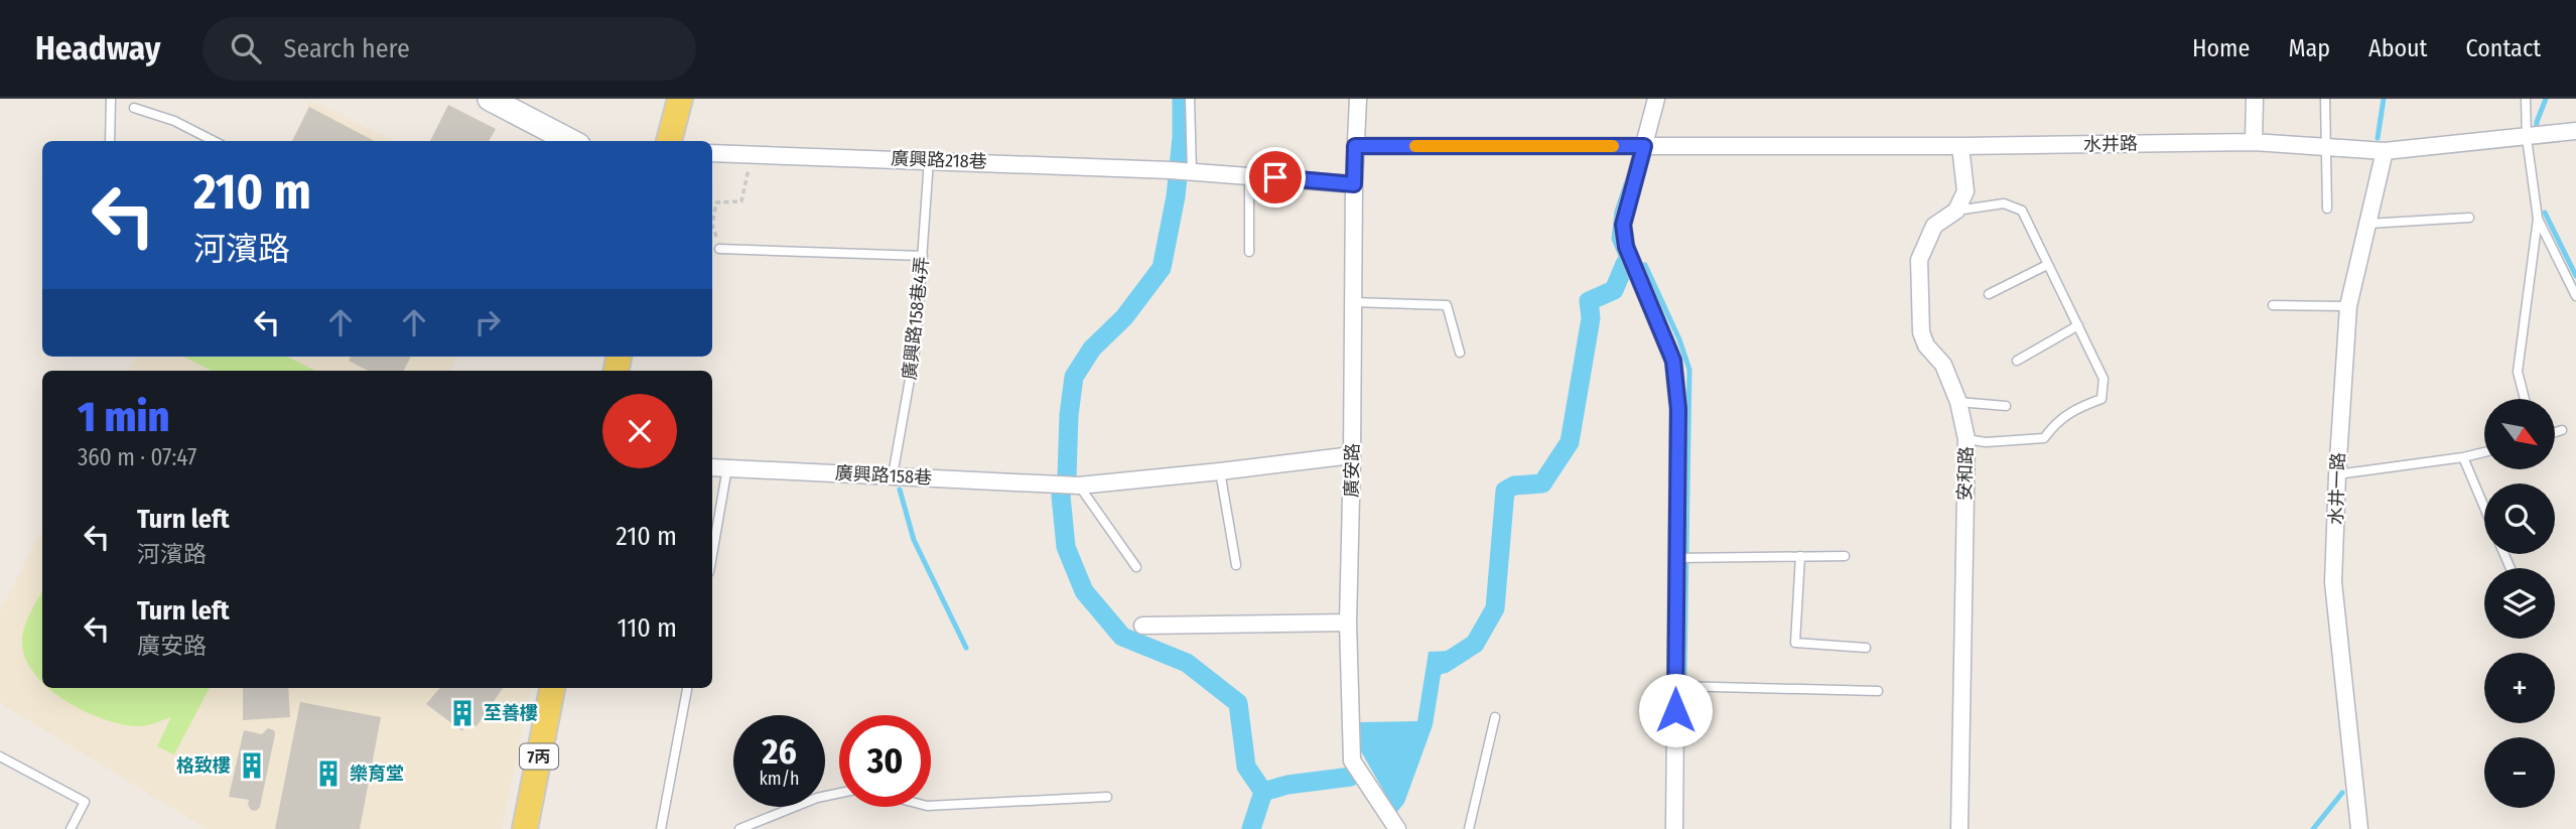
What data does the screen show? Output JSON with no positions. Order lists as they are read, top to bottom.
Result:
{
  "streets": {
    "main road": ["7丙"],
    "street": [
      "水井路",
      "廣興路218巷",
      "廣安路",
      "安和路",
      "廣興路158巷",
      "水井一路"
    ],
    "lane": ["廣興路158巷4弄"]
  },
  "crossings": [
    ["水井路", "廣安路"],
    ["水井路", "水井一路"],
    ["廣興路218巷", "廣興路158巷4弄"],
    ["廣興路158巷4弄", "廣興路158巷"]
  ],
  "places": {
    "building": ["至善樓", "格致樓", "樂育堂"]
  },
  "north": "bottom right",
  "page": {
    "header": "Headway",
    "search": "Search here",
    "nav": [
      "Home",
      "Map",
      "About",
      "Contact"
    ],
    "turn": ["210 m", "河濱路"],
    "heading": ["1 min", "360 m · 07:47"],
    "map_buttons": ["+", "−"],
    "list": [
      {
        "name": "Turn left",
        "note": "河濱路",
        "value": "210 m"
      },
      {
        "name": "Turn left",
        "note": "廣安路",
        "value": "110 m"
      }
    ],
    "speed": "26 km/h",
    "limit": "30"
  }
}
